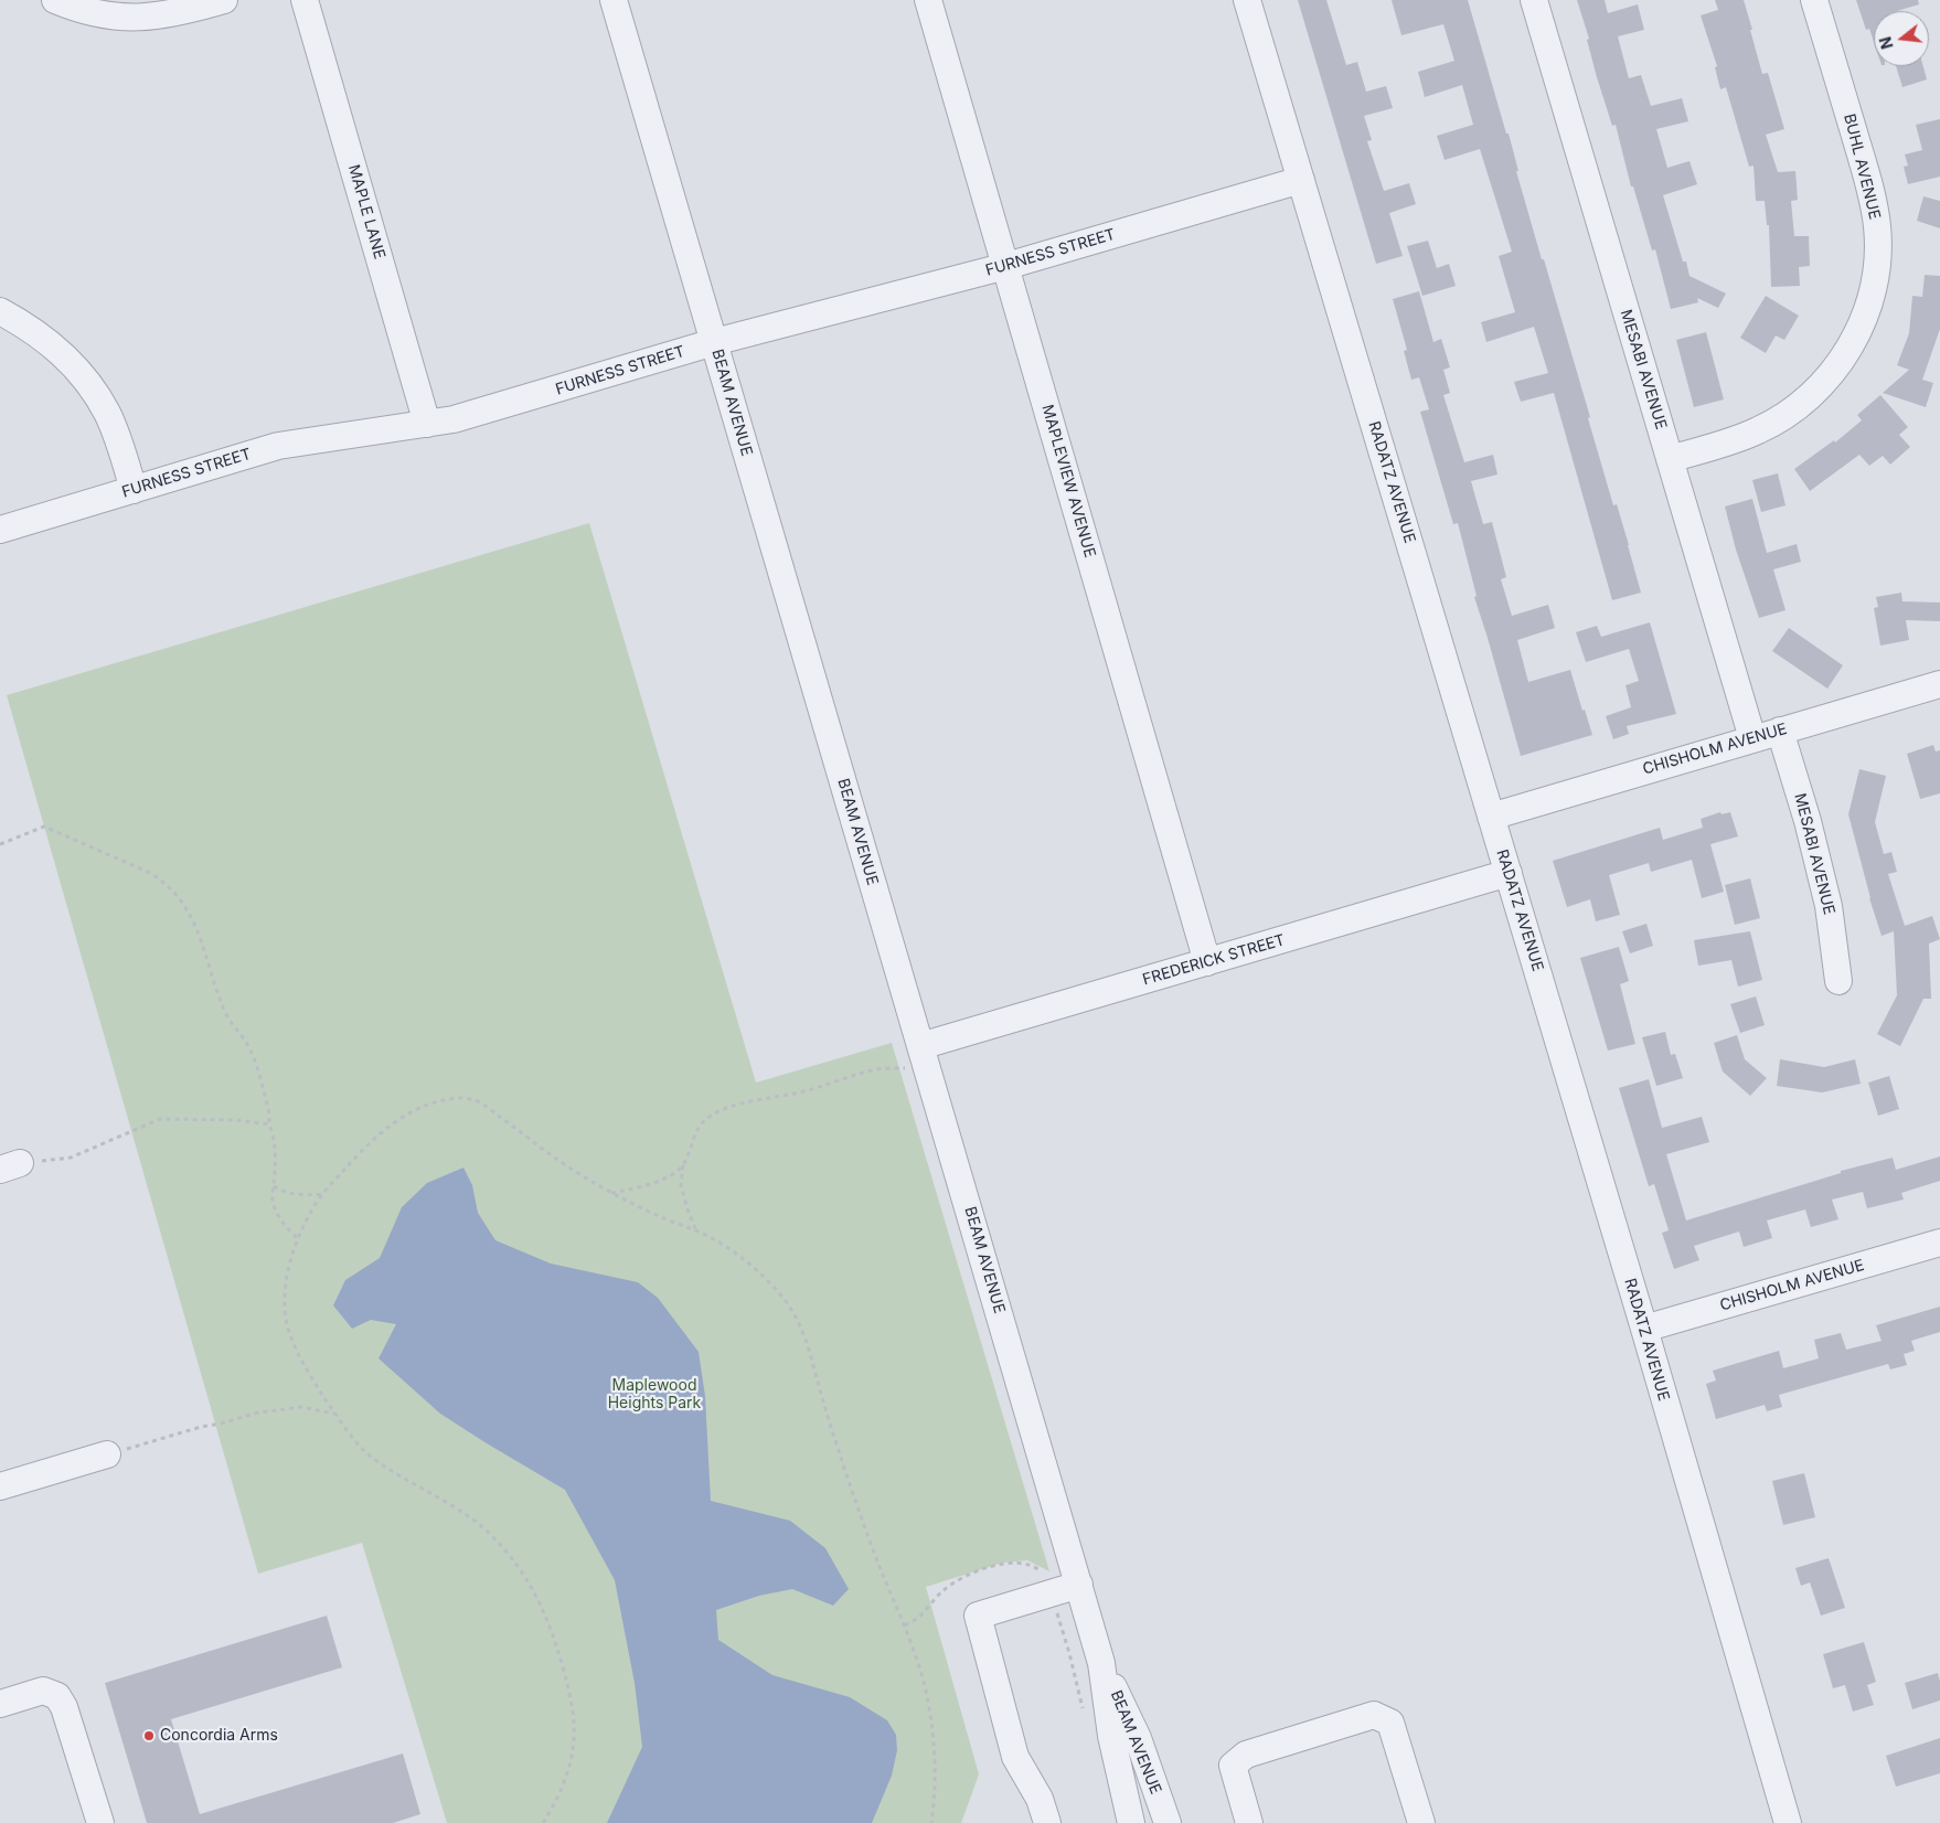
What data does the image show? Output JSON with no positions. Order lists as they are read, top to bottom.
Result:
{
  "streets": {
    "street": [
      "BUHL AVENUE",
      "MAPLE LANE",
      "FURNESS STREET",
      "MESABI AVENUE",
      "BEAM AVENUE",
      "MAPLEVIEW AVENUE",
      "RADATZ AVENUE",
      "CHISHOLM AVENUE",
      "FREDERICK STREET"
    ]
  },
  "crossings": [
    ["BUHL AVENUE", "MESABI AVENUE"],
    ["MAPLE LANE", "FURNESS STREET"],
    ["FURNESS STREET", "BEAM AVENUE"],
    ["FURNESS STREET", "MAPLEVIEW AVENUE"],
    ["FURNESS STREET", "RADATZ AVENUE"],
    ["MESABI AVENUE", "CHISHOLM AVENUE"],
    ["BEAM AVENUE", "FREDERICK STREET"],
    ["MAPLEVIEW AVENUE", "FREDERICK STREET"],
    ["RADATZ AVENUE", "CHISHOLM AVENUE"],
    ["RADATZ AVENUE", "FREDERICK STREET"]
  ],
  "parks": ["Maplewood Heights Park"],
  "places": ["Concordia Arms"],
  "north": "left"
}
